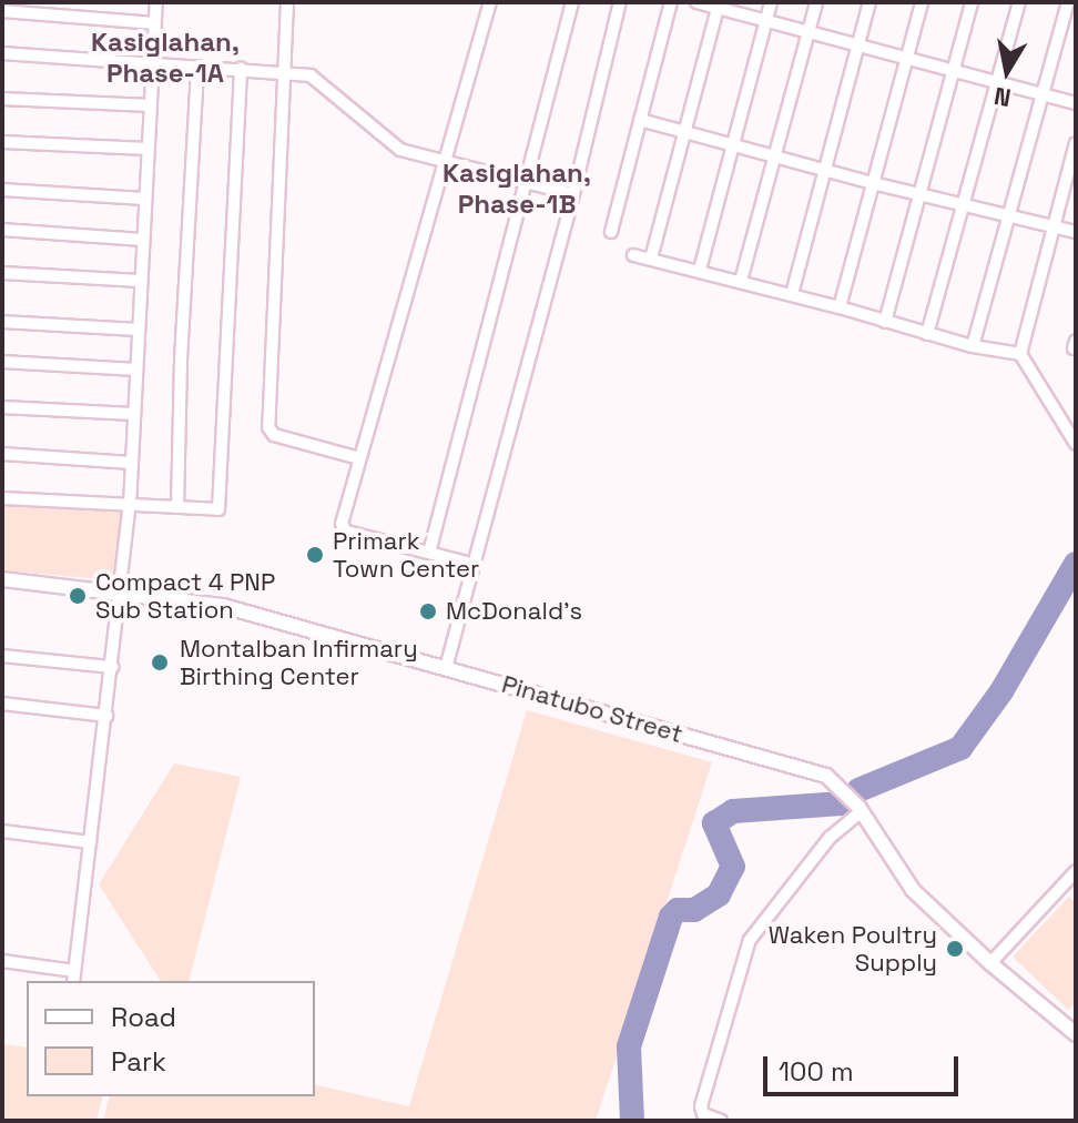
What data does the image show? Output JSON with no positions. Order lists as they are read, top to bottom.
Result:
{
  "streets": {
    "street": ["Pinatubo Street"]
  },
  "districts": ["Kasiglahan, Phase-1A", "Kasiglahan, Phase-1B"],
  "places": [
    "Primark Town Center",
    "Compact 4 PNP Sub Station",
    "McDonald's",
    "Montalban Infirmary Birthing Center",
    "Waken Poultry Supply"
  ],
  "legend": ["Road", "Park"],
  "scale_bar": "100 m",
  "north": "bottom"
}
